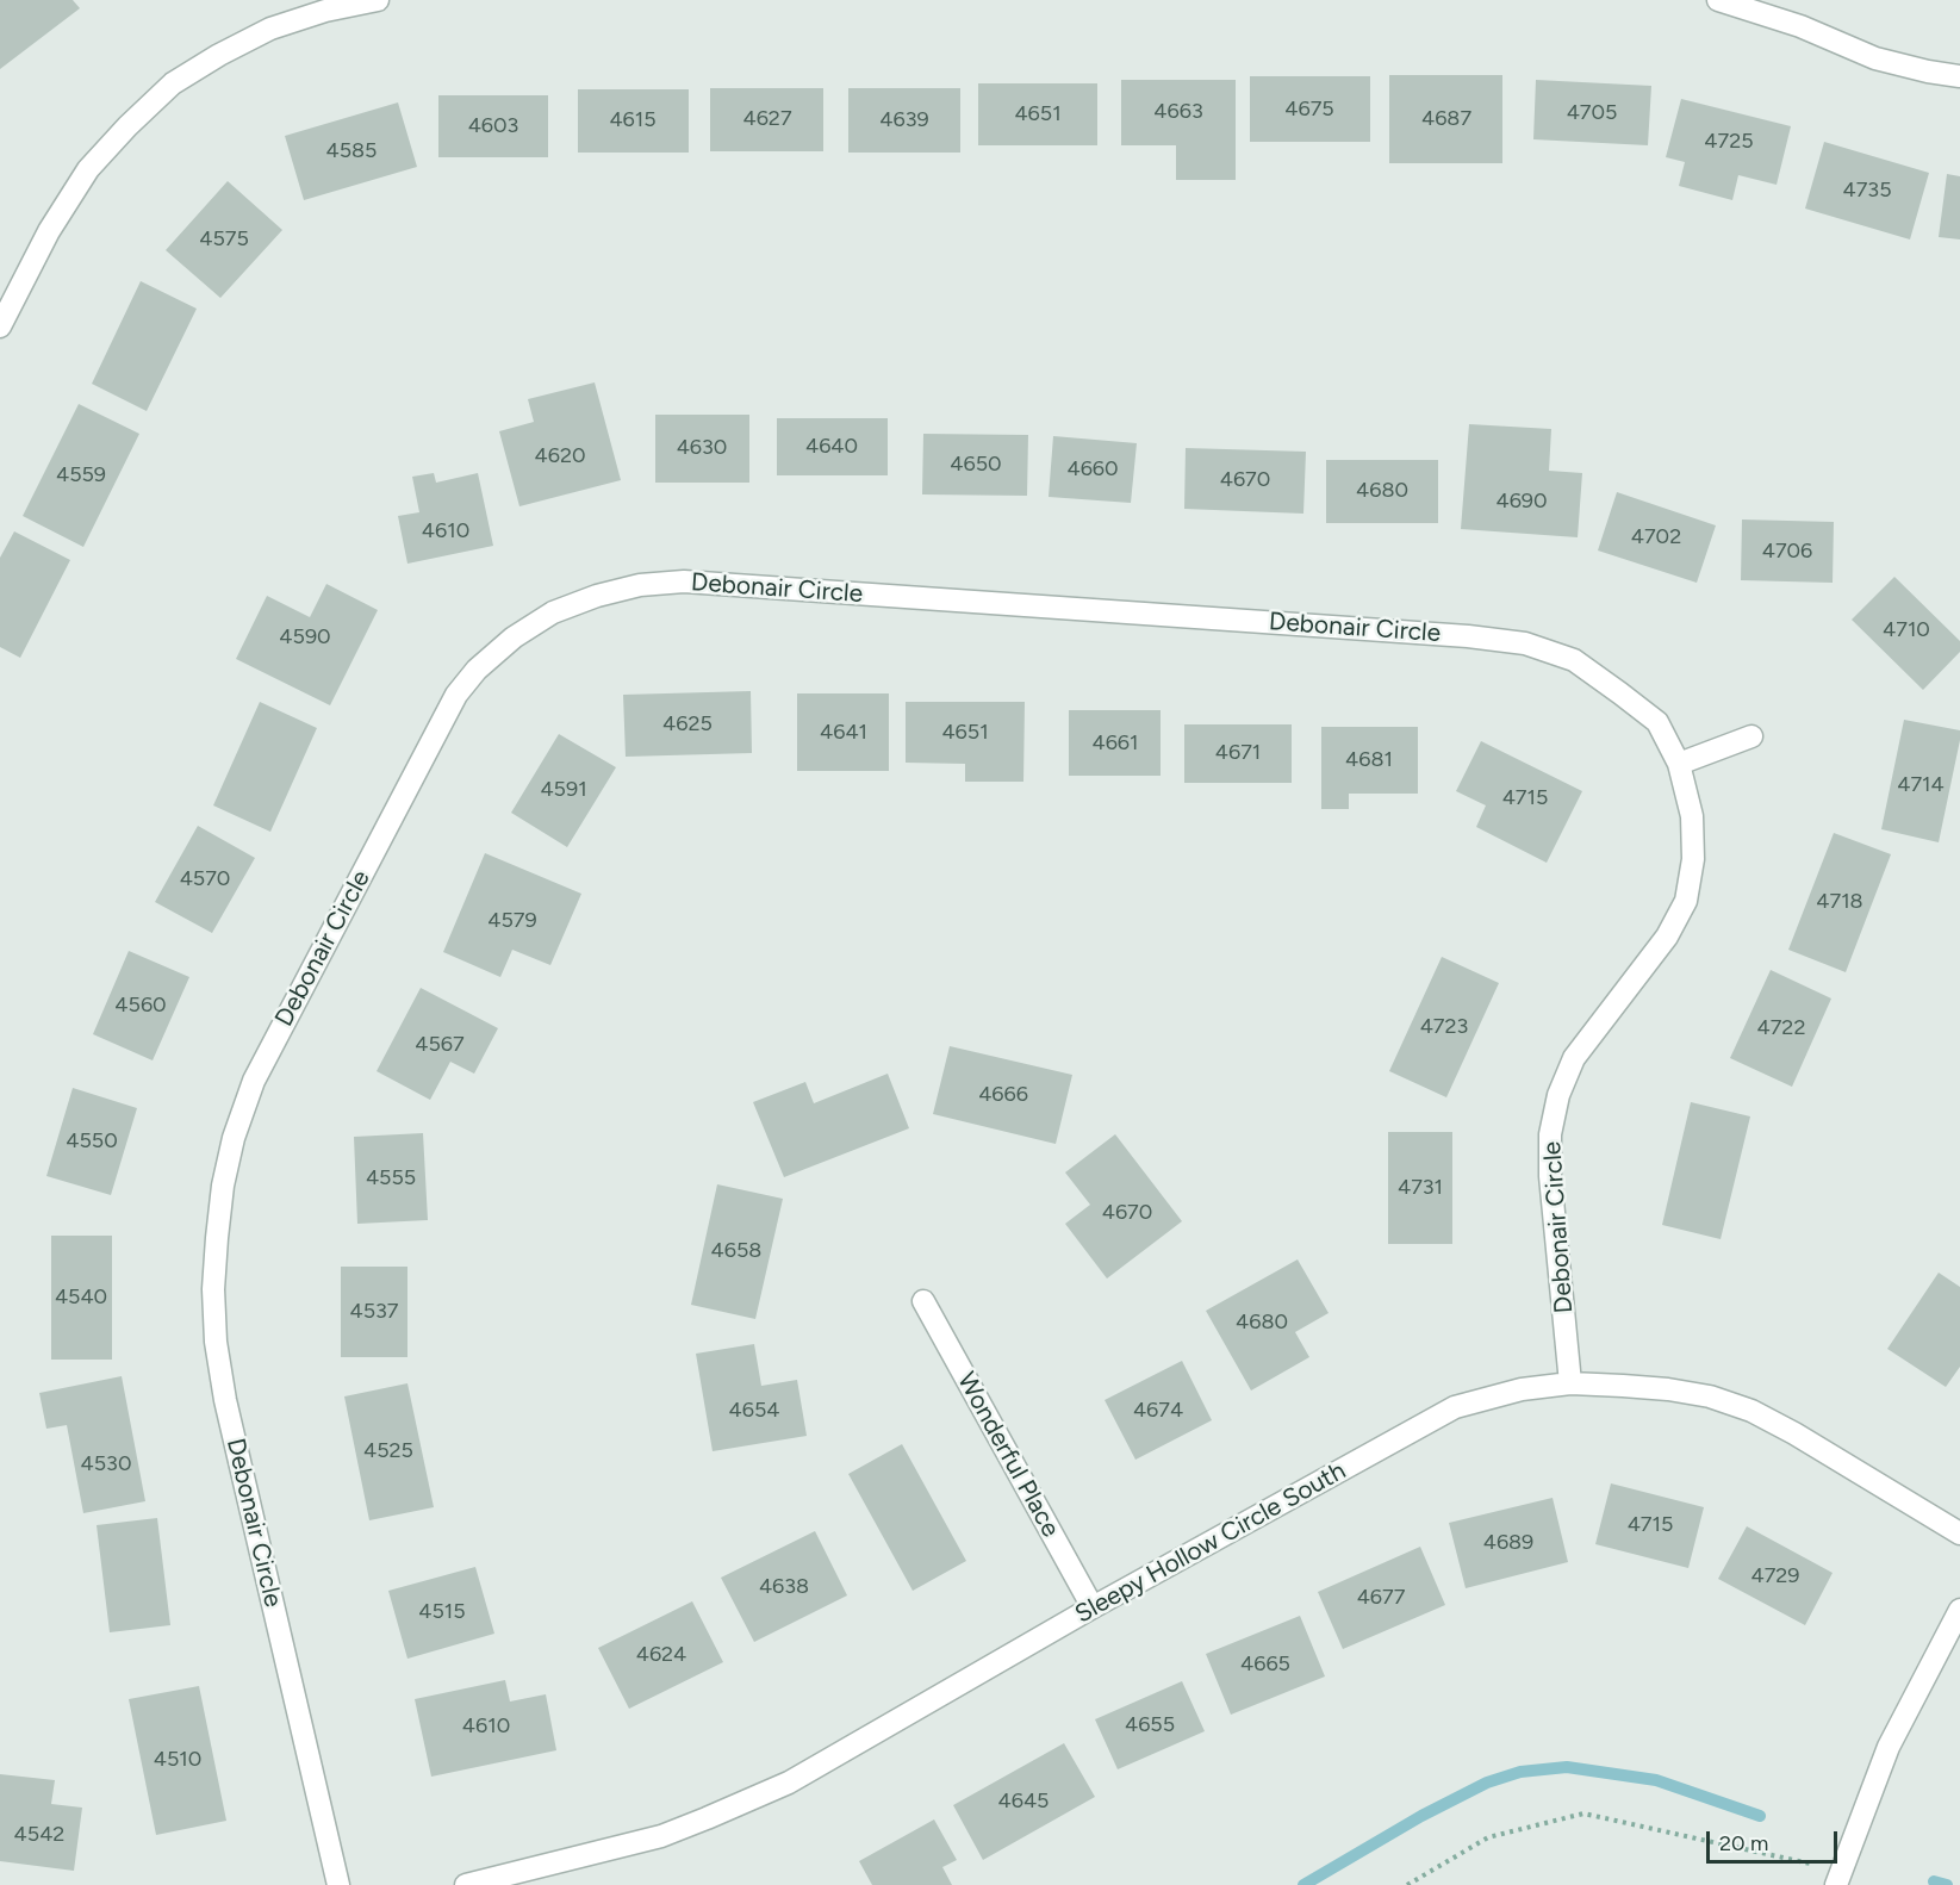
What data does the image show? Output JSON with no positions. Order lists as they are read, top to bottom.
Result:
{
  "streets": {
    "street": ["Debonair Circle", "Wonderful Place", "Sleepy Hollow Circle South"]
  },
  "crossings": [
    ["Debonair Circle", "Sleepy Hollow Circle South"],
    ["Wonderful Place", "Sleepy Hollow Circle South"]
  ],
  "house_numbers": [
    "4675",
    "4663",
    "4705",
    "4651",
    "4627",
    "4687",
    "4615",
    "4639",
    "4603",
    "4725",
    "4585",
    "4735",
    "4575",
    "4640",
    "4630",
    "4620",
    "4650",
    "4660",
    "4559",
    "4670",
    "4680",
    "4690",
    "4610",
    "4702",
    "4706",
    "4710",
    "4590",
    "4625",
    "4641",
    "4651",
    "4661",
    "4671",
    "4681",
    "4714",
    "4591",
    "4715",
    "4570",
    "4718",
    "4579",
    "4560",
    "4723",
    "4722",
    "4567",
    "4666",
    "4550",
    "4555",
    "4731",
    "4670",
    "4658",
    "4540",
    "4537",
    "4680",
    "4654",
    "4674",
    "4525",
    "4530",
    "4715",
    "4689",
    "4729",
    "4638",
    "4677",
    "4515",
    "4624",
    "4665",
    "4655",
    "4610",
    "4510",
    "4645",
    "4542"
  ],
  "scale_bar": "20 m"
}
